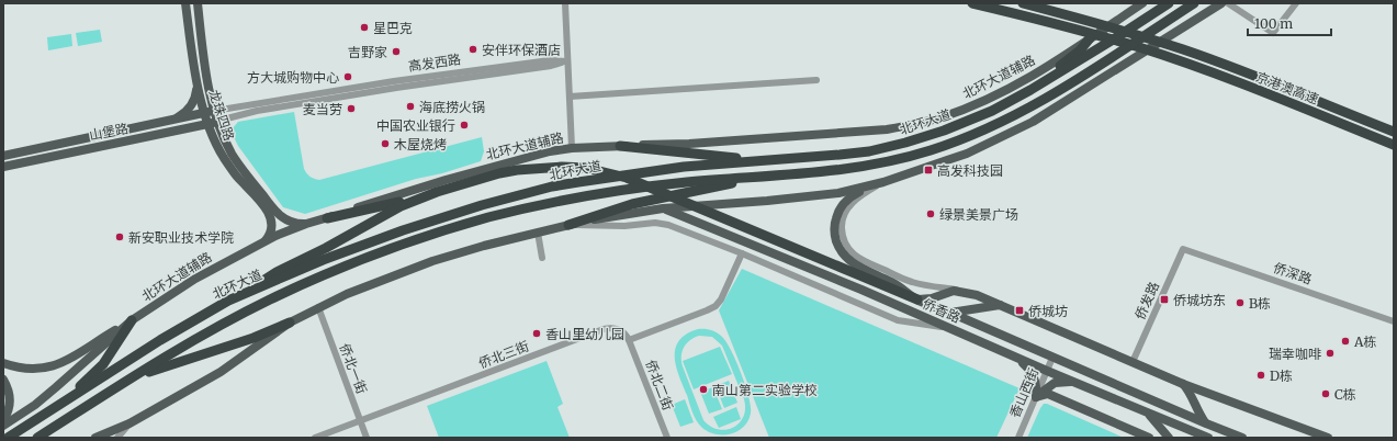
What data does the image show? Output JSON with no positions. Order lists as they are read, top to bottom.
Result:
{
  "streets": {
    "highway": ["京港澳高速", "北环大道"],
    "main road": [
      "北环大道辅路",
      "龙珠四路",
      "山堡路",
      "侨香路"
    ],
    "street": [
      "高发西路",
      "侨深路",
      "侨发路",
      "侨北三街",
      "侨北一街",
      "侨北二街",
      "香山西街"
    ]
  },
  "crossings": [
    ["高发西路", "龙珠四路"],
    ["高发西路", "山堡路"],
    ["北环大道辅路", "龙珠四路"],
    ["龙珠四路", "山堡路"],
    ["侨深路", "侨发路"],
    ["侨香路", "香山西街"],
    ["侨北三街", "侨北一街"],
    ["侨北三街", "侨北二街"]
  ],
  "places": {
    "other": [
      "星巴克",
      "安伴环保酒店",
      "吉野家",
      "方大城购物中心",
      "海底捞火锅",
      "麦当劳",
      "中国农业银行",
      "木屋烧烤",
      "绿景美景广场",
      "新安职业技术学院",
      "B栋",
      "香山里幼儿园",
      "A栋",
      "瑞幸咖啡",
      "D栋",
      "南山第二实验学校",
      "C栋"
    ],
    "transit": ["高发科技园", "侨城坊东", "侨城坊"]
  },
  "scale_bar": "100 m"
}
